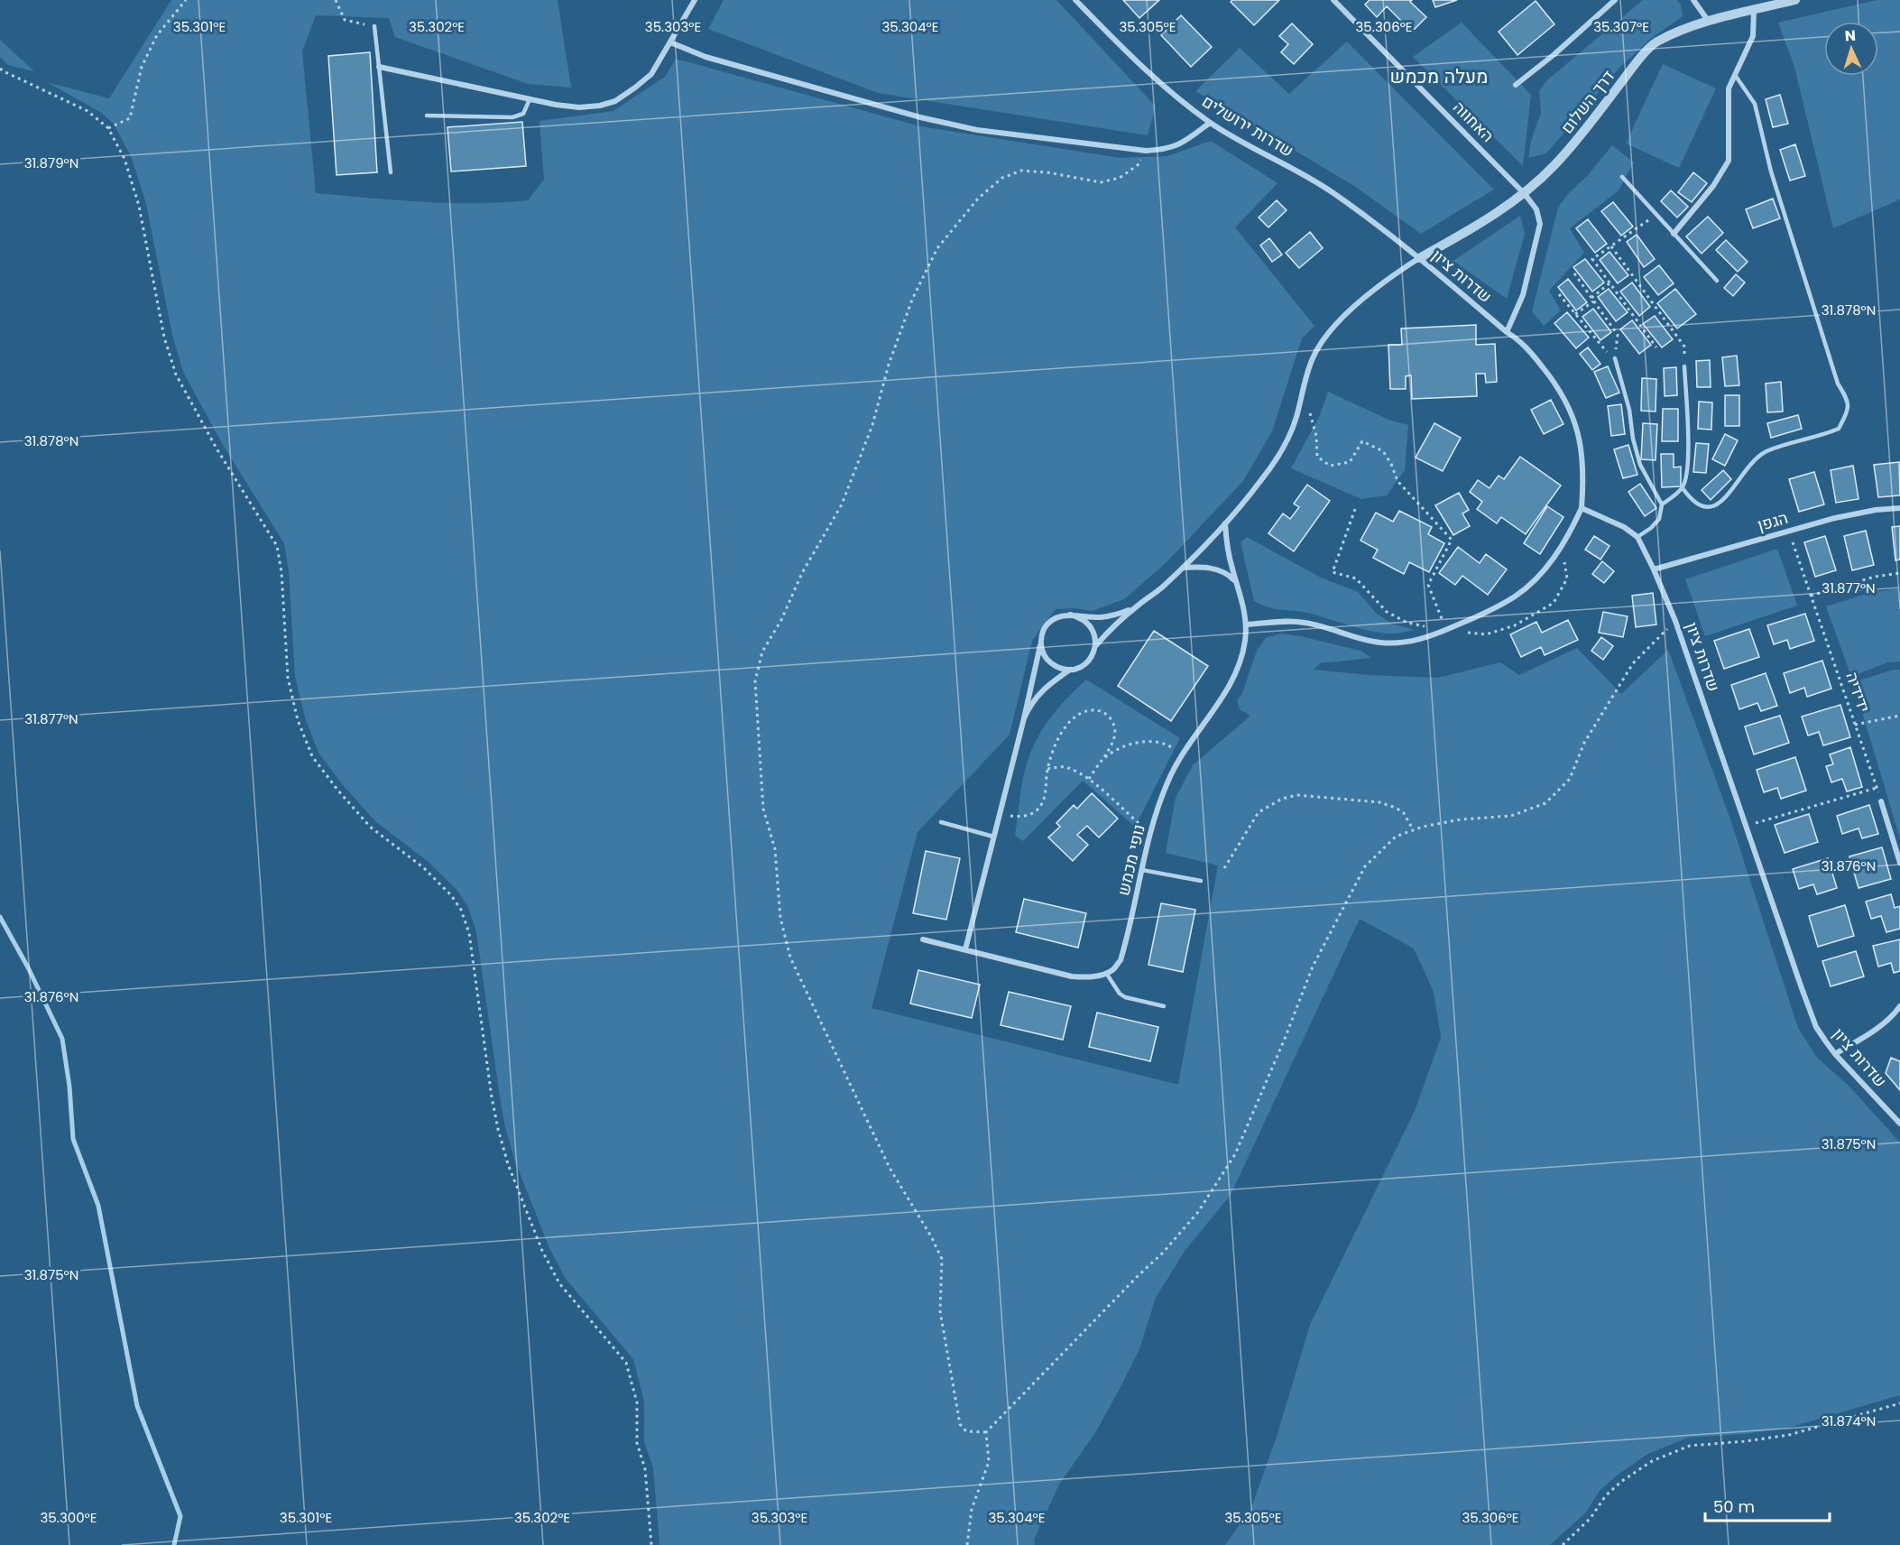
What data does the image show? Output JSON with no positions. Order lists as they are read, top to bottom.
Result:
{
  "streets": {
    "street": [
      "דרך השלום",
      "האחווה",
      "שדרות ירושלים",
      "שדרות ציון",
      "הגפן",
      "נופי מכמש"
    ],
    "path": ["ידידיה"]
  },
  "crossings": [
    ["דרך השלום", "האחווה"],
    ["דרך השלום", "שדרות ירושלים"],
    ["דרך השלום", "שדרות ציון"],
    ["האחווה", "שדרות ציון"],
    ["שדרות ירושלים", "שדרות ציון"],
    ["שדרות ציון", "הגפן"],
    ["הגפן", "ידידיה"]
  ],
  "districts": ["מעלה מכמש"],
  "scale_bar": "50 m",
  "north": "top",
  "coordinates": [
    "35.301°E",
    "35.302°E",
    "35.303°E",
    "35.304°E",
    "35.305°E",
    "35.306°E",
    "35.307°E",
    "31.879°N",
    "31.878°N",
    "31.877°N",
    "31.876°N",
    "31.875°N",
    "31.874°N",
    "35.300°E"
  ]
}
